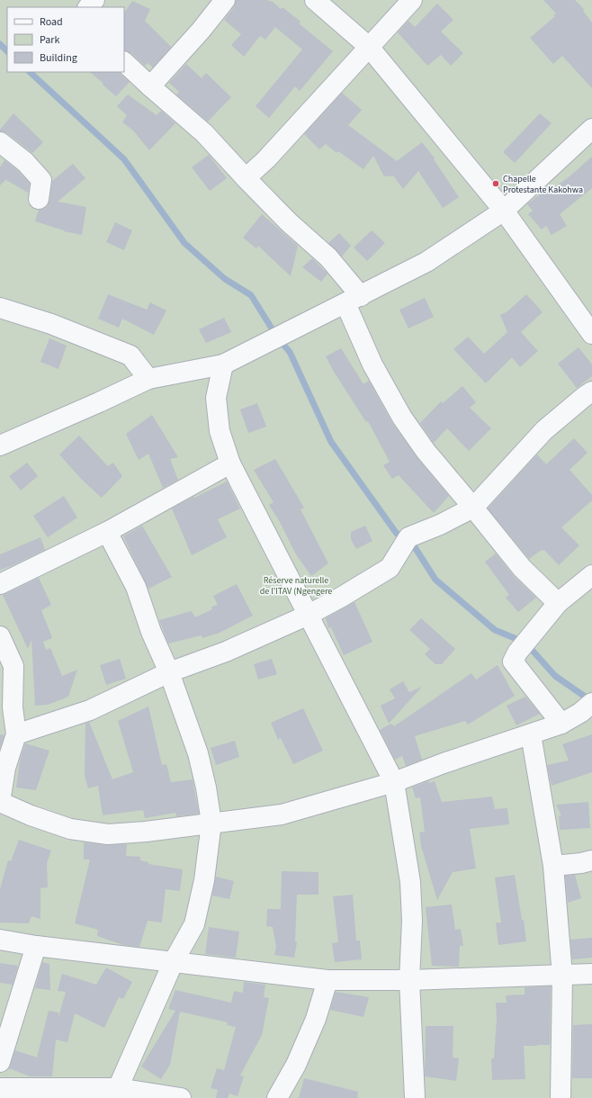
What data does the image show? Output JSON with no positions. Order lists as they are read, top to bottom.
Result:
{
  "parks": ["Réserve naturelle de l'ITAV (Ngengere"],
  "places": ["Chapelle Protestante Kakohwa"],
  "legend": ["Road", "Park", "Building"]
}
